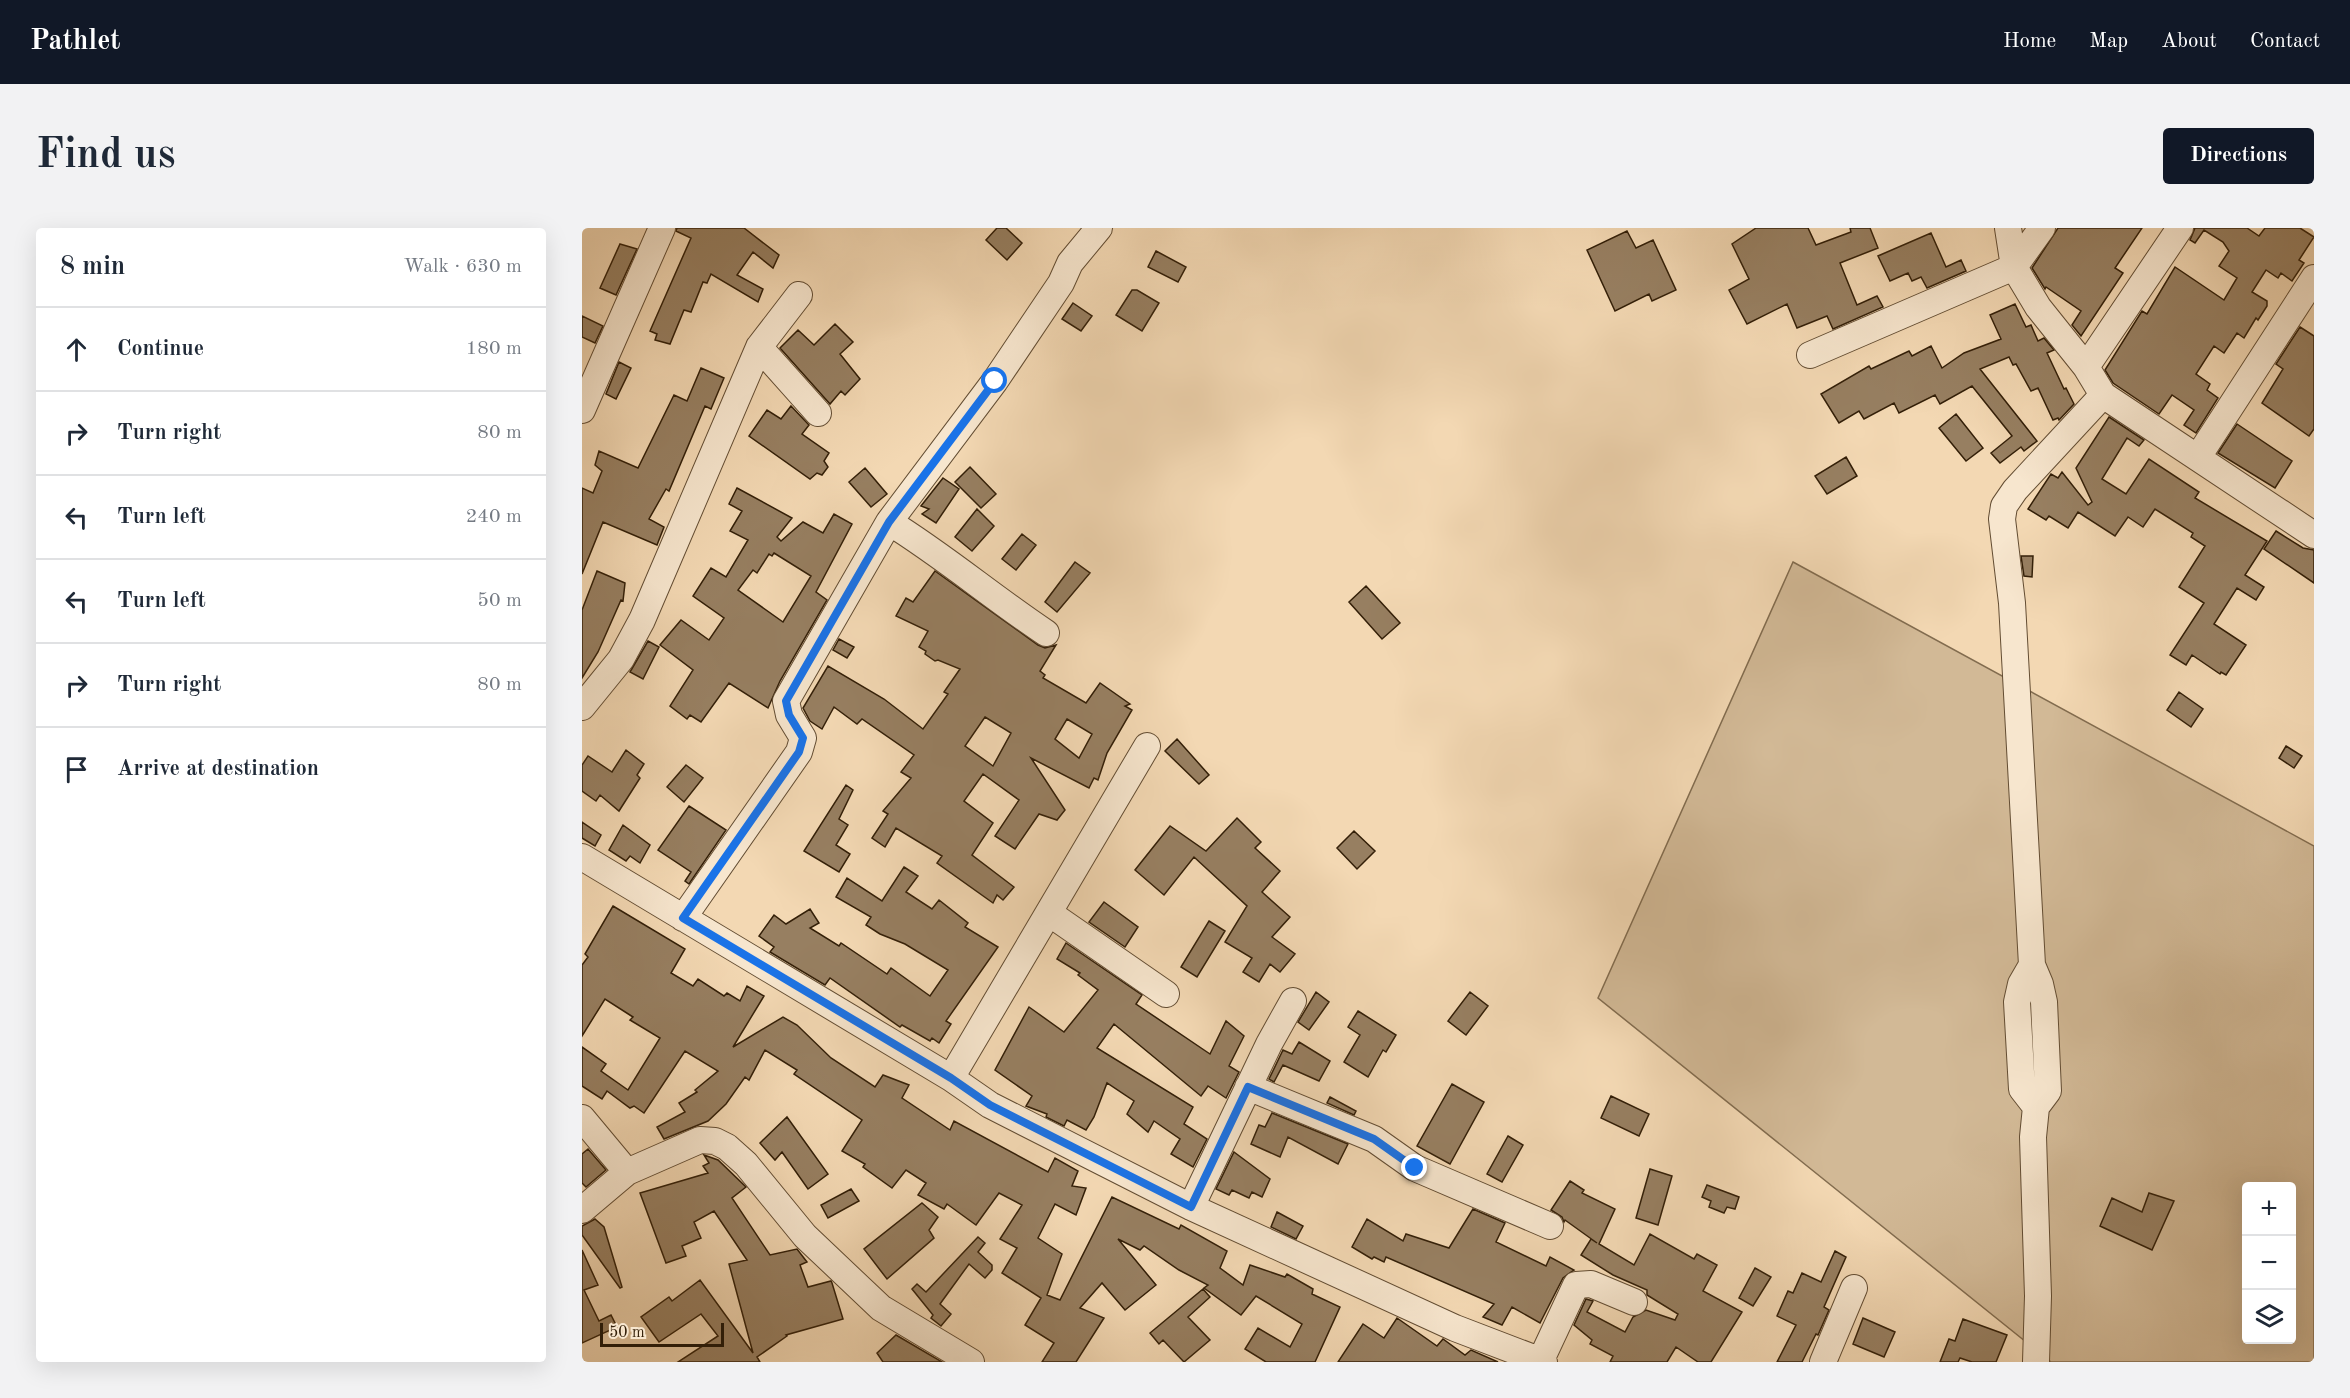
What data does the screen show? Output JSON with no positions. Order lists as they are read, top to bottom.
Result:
{
  "scale_bar": "50 m",
  "page": {
    "header": "Pathlet",
    "nav": [
      "Home",
      "Map",
      "About",
      "Contact"
    ],
    "buttons": "Directions",
    "title": "Find us",
    "heading": ["8 min", "Walk · 630 m"],
    "list": [
      ["Continue", "180 m"],
      ["Turn right", "80 m"],
      ["Turn left", "240 m"],
      ["Turn left", "50 m"],
      ["Turn right", "80 m"],
      "Arrive at destination"
    ],
    "map_buttons": ["+", "−"],
    "scale": "50 m"
  }
}
